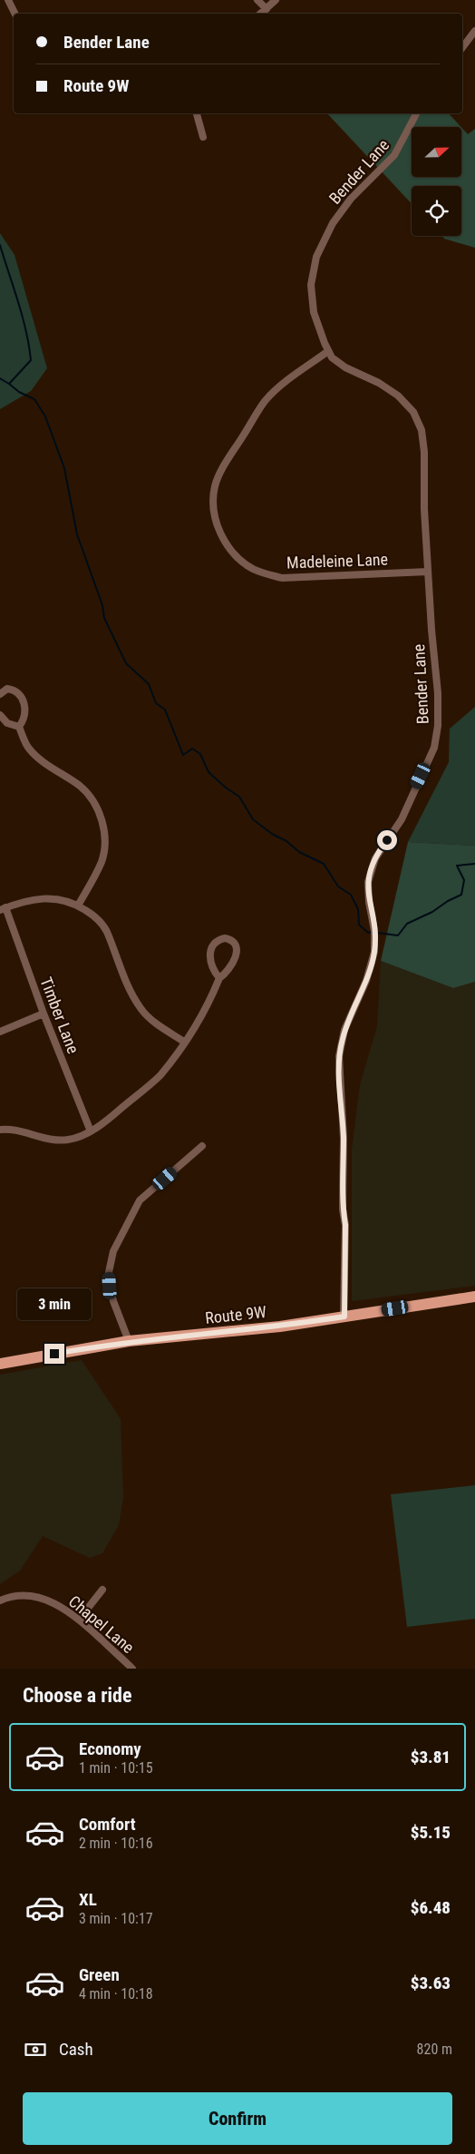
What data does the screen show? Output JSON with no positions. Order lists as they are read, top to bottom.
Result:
{
  "streets": {
    "main road": ["Route 9W"],
    "street": [
      "Bender Lane",
      "Madeleine Lane",
      "Timber Lane",
      "Chapel Lane"
    ]
  },
  "crossings": [
    ["Bender Lane", "Madeleine Lane"],
    ["Bender Lane", "Route 9W"]
  ],
  "north": "right",
  "page": {
    "banner": ["Bender Lane", "Route 9W"],
    "bubble": "3 min",
    "heading": "Choose a ride",
    "list": [
      {
        "name": "Economy",
        "note": "1 min · 10:15",
        "value": "$3.81"
      },
      {
        "name": "Comfort",
        "note": "2 min · 10:16",
        "value": "$5.15"
      },
      {
        "name": "XL",
        "note": "3 min · 10:17",
        "value": "$6.48"
      },
      {
        "name": "Green",
        "note": "4 min · 10:18",
        "value": "$3.63"
      }
    ],
    "pay": ["Cash", "820 m"],
    "buttons": "Confirm"
  }
}
